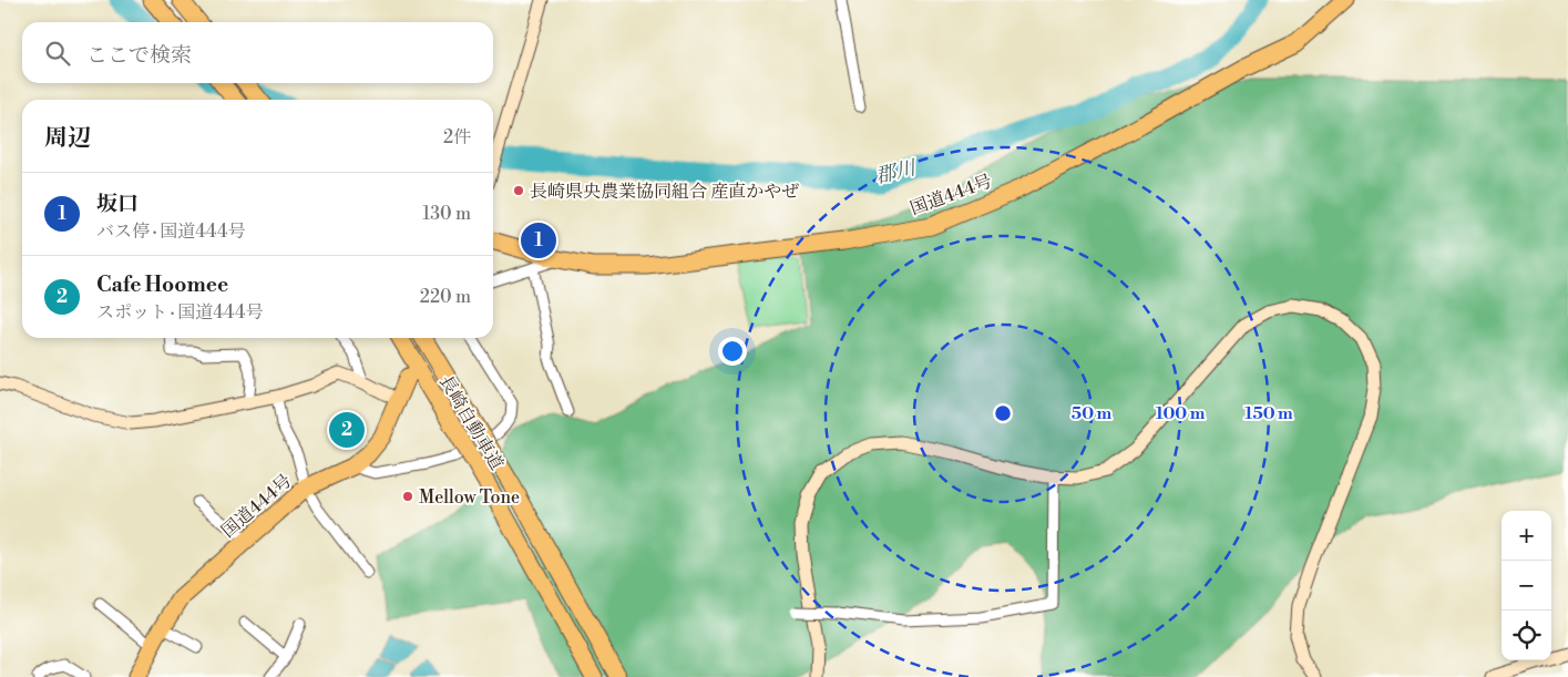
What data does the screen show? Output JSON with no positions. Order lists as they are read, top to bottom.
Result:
{
  "streets": {
    "highway": ["国道444号", "長崎自動車道"]
  },
  "water": ["郡川"],
  "places": ["長崎県央農業協同組合 産直かやぜ", "Mellow Tone"],
  "page": {
    "search": "ここで検索",
    "heading": ["周辺", "2件"],
    "list": [
      {
        "mark": "1",
        "name": "坂口",
        "note": "バス停 · 国道444号",
        "value": "130 m"
      },
      {
        "mark": "2",
        "name": "Cafe Hoomee",
        "note": "スポット · 国道444号",
        "value": "220 m"
      }
    ],
    "pins": ["1", "2"],
    "map_buttons": ["+", "−"]
  },
  "rings": ["50 m", "100 m", "150 m"]
}
